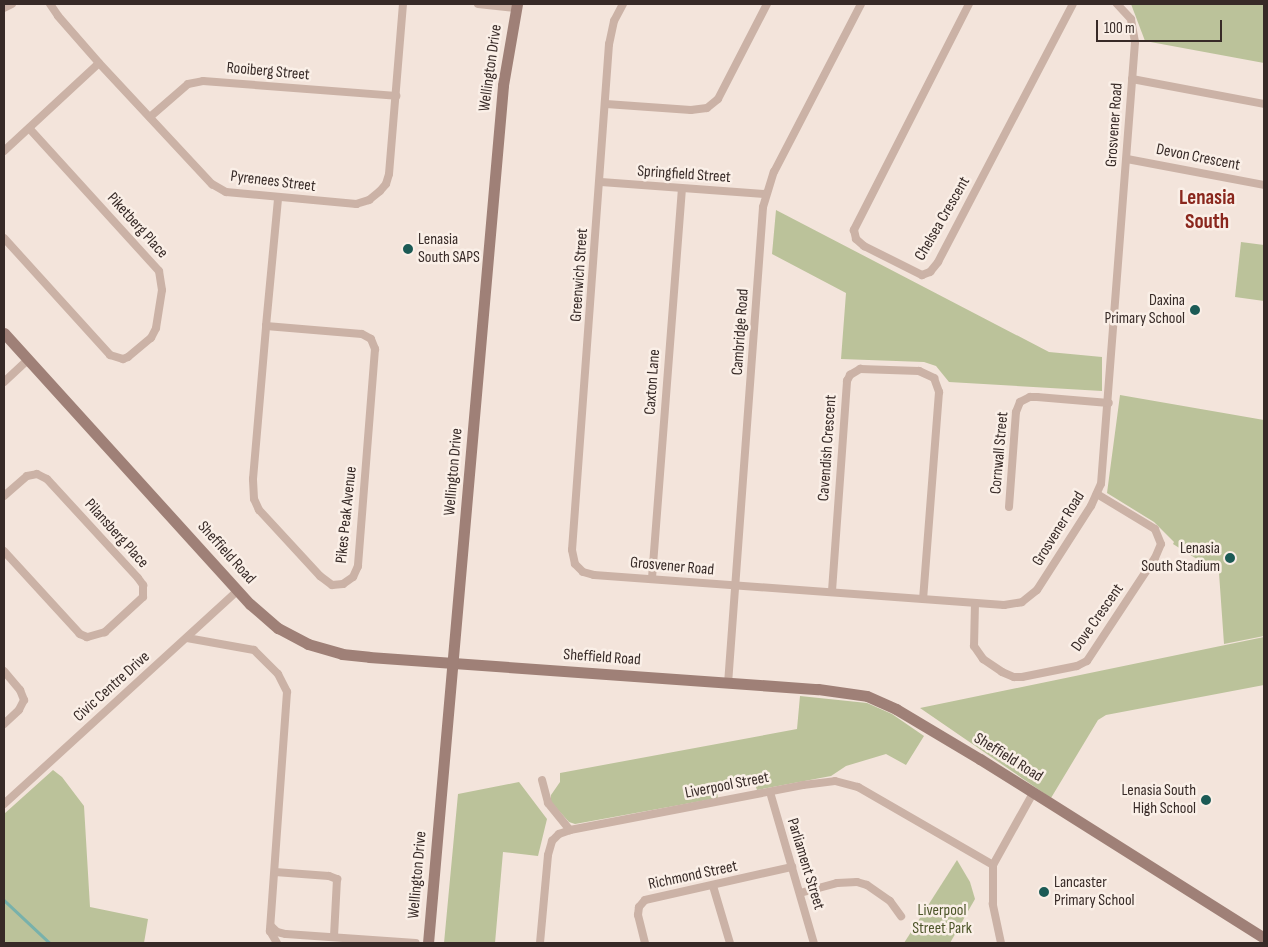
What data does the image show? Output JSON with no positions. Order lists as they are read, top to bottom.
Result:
{
  "streets": {
    "street": [
      "Wellington Drive",
      "Rooiberg Street",
      "Grosvener Road",
      "Devon Crescent",
      "Springfield Street",
      "Pyrenees Street",
      "Chelsea Crescent",
      "Piketberg Place",
      "Greenwich Street",
      "Cambridge Road",
      "Caxton Lane",
      "Cavendish Crescent",
      "Cornwall Street",
      "Pikes Peak Avenue",
      "Pilansberg Place",
      "Sheffield Road",
      "Dove Crescent",
      "Civic Centre Drive",
      "Liverpool Street",
      "Parliament Street",
      "Richmond Street"
    ]
  },
  "crossings": [
    ["Wellington Drive", "Sheffield Road"],
    ["Rooiberg Street", "Pyrenees Street"],
    ["Grosvener Road", "Devon Crescent"],
    ["Grosvener Road", "Greenwich Street"],
    ["Grosvener Road", "Cambridge Road"],
    ["Grosvener Road", "Caxton Lane"],
    ["Grosvener Road", "Cavendish Crescent"],
    ["Grosvener Road", "Cornwall Street"],
    ["Grosvener Road", "Dove Crescent"],
    ["Springfield Street", "Greenwich Street"],
    ["Springfield Street", "Cambridge Road"],
    ["Springfield Street", "Caxton Lane"],
    ["Pyrenees Street", "Pikes Peak Avenue"],
    ["Cambridge Road", "Sheffield Road"],
    ["Sheffield Road", "Civic Centre Drive"],
    ["Liverpool Street", "Parliament Street"],
    ["Parliament Street", "Richmond Street"]
  ],
  "districts": ["Lenasia South"],
  "parks": ["Liverpool Street Park"],
  "places": [
    "Lenasia South SAPS",
    "Daxina Primary School",
    "Lenasia South Stadium",
    "Lenasia South High School",
    "Lancaster Primary School"
  ],
  "scale_bar": "100 m"
}
